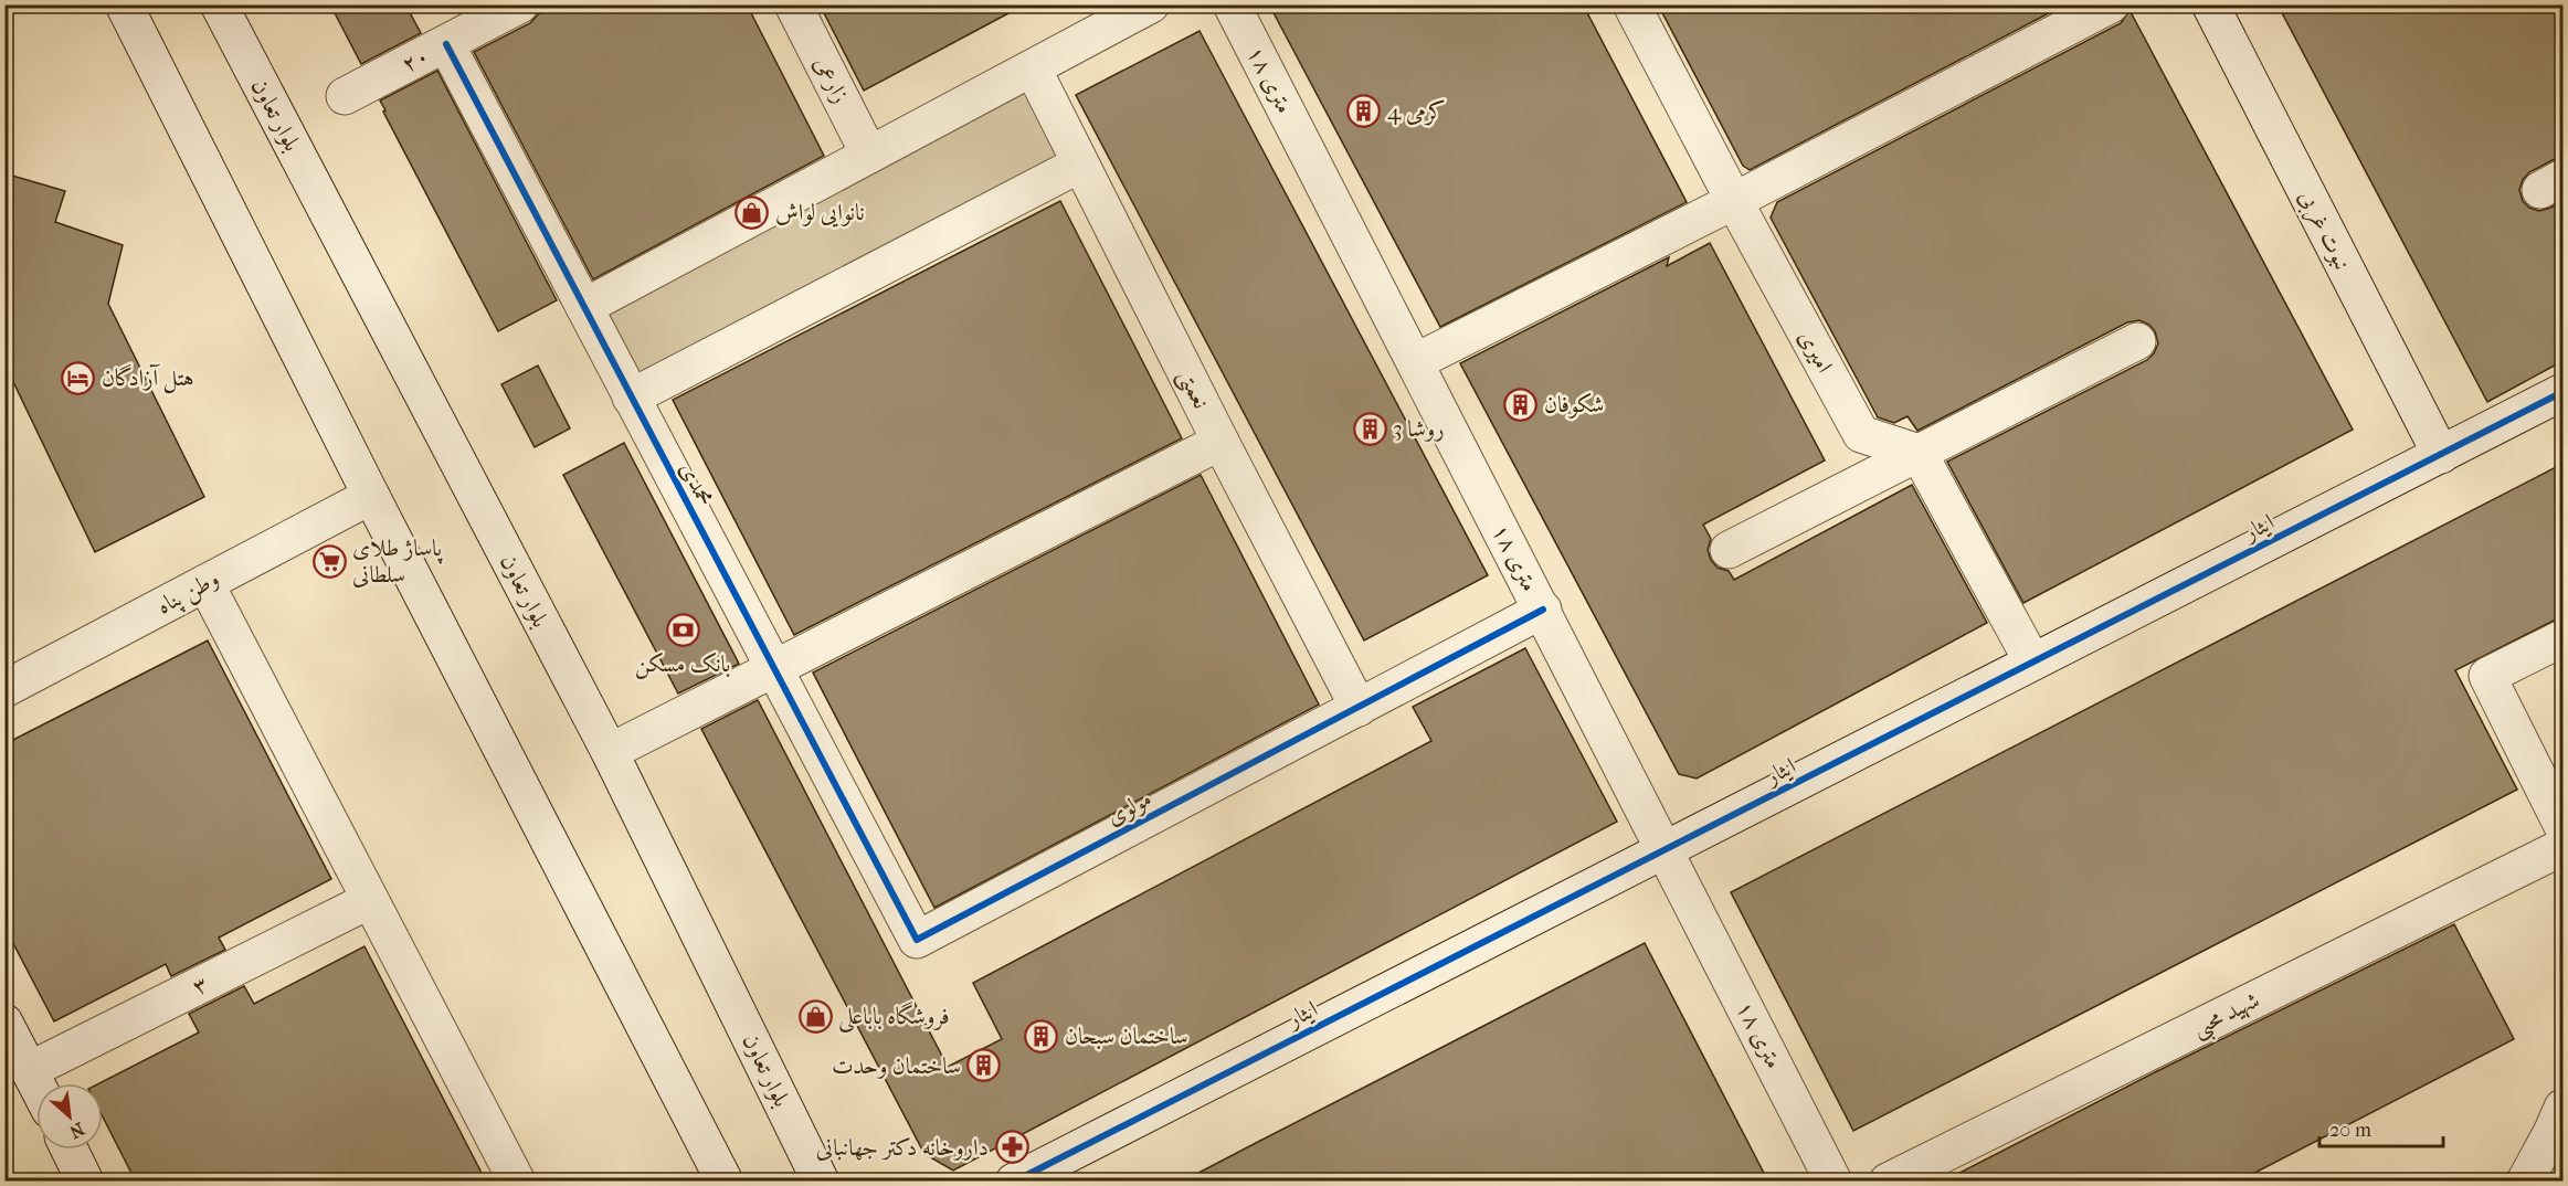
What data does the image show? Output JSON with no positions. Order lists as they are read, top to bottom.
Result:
{
  "streets": {
    "street": [
      "۲۰",
      "زارعی",
      "۱۸ متری",
      "بلوار تعاون",
      "نبوت غربی",
      "امیری",
      "نعمتی",
      "محمدی",
      "ایثار",
      "وطن پناه",
      "مولوی",
      "۳",
      "شهید محبی"
    ]
  },
  "crossings": [
    ["۲۰", "محمدی"],
    ["۱۸ متری", "ایثار"],
    ["۱۸ متری", "مولوی"],
    ["نبوت غربی", "ایثار"],
    ["نعمتی", "مولوی"],
    ["محمدی", "مولوی"]
  ],
  "places": {
    "building": [
      "کرمی 4",
      "شکوفان",
      "روشا 3",
      "ساختمان سبحان",
      "ساختمان وحدت"
    ],
    "shop": ["نانوایی لواش", "فروشگاه باباعلی"],
    "hotel": ["هتل آزادگان"],
    "supermarket": ["پاساژ طلای سلطانی"],
    "bank": ["بانک مسکن"],
    "pharmacy": ["داروخانه دکتر جهانبانی"]
  },
  "scale_bar": "20 m",
  "north": "bottom right"
}
